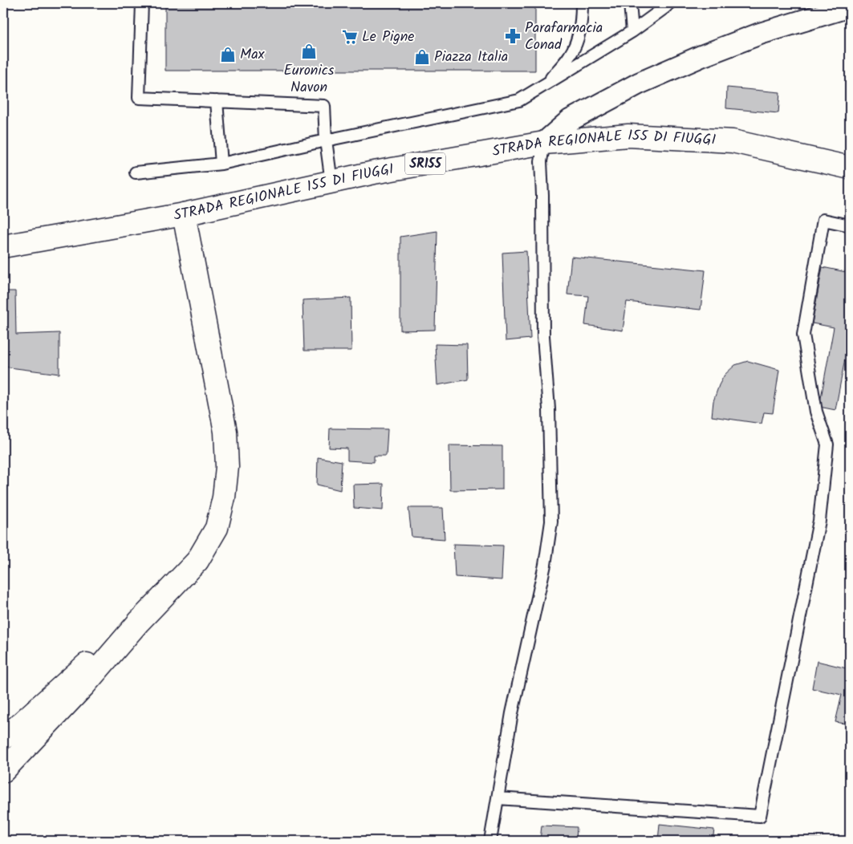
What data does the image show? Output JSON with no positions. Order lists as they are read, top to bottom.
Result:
{
  "streets": {
    "main road": ["STRADA REGIONALE 155 DI FIUGGI", "SR155"]
  },
  "places": {
    "pharmacy": ["Parafarmacia Conad"],
    "supermarket": ["Le Pigne"],
    "shop": ["Euronics Navon", "Max", "Piazza Italia"]
  }
}
